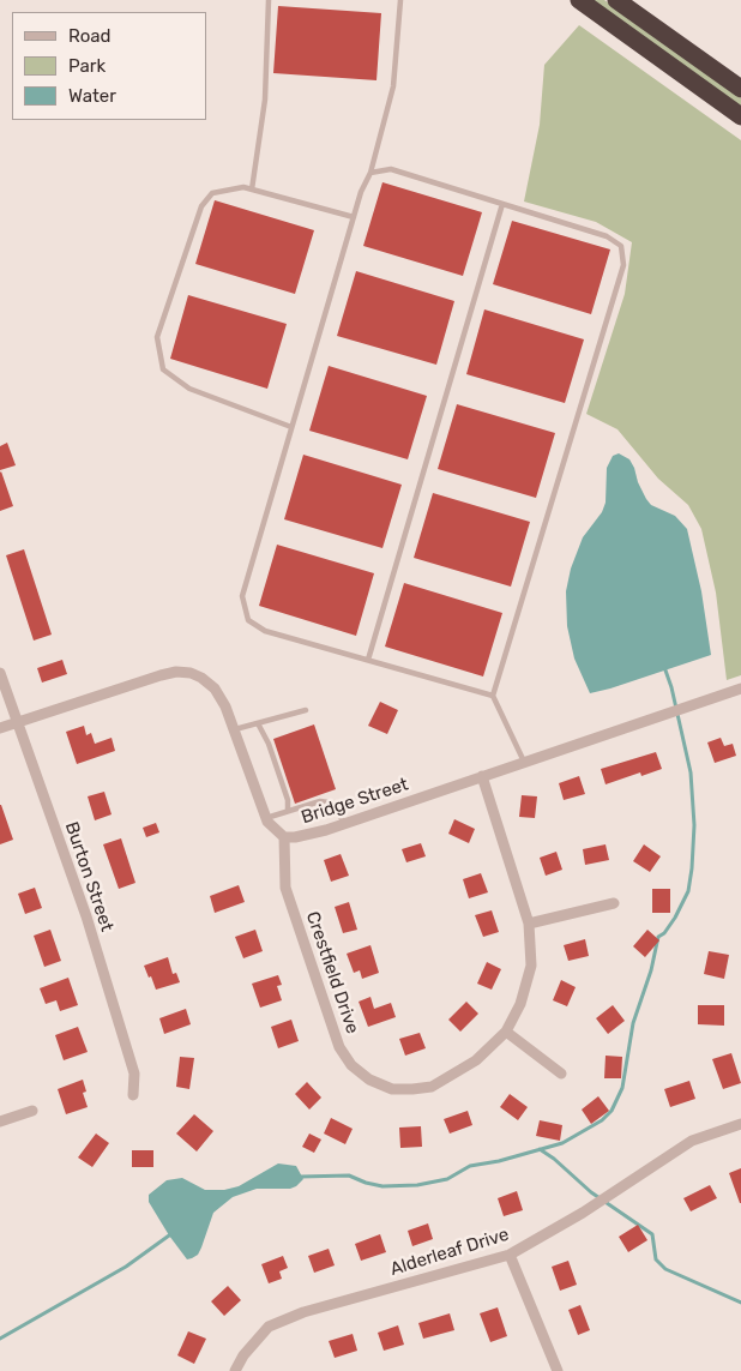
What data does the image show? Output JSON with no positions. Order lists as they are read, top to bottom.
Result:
{
  "streets": {
    "street": [
      "Bridge Street",
      "Burton Street",
      "Crestfield Drive",
      "Alderleaf Drive"
    ]
  },
  "crossings": [
    ["Bridge Street", "Burton Street"],
    ["Bridge Street", "Crestfield Drive"]
  ],
  "legend": ["Road", "Park", "Water"]
}
